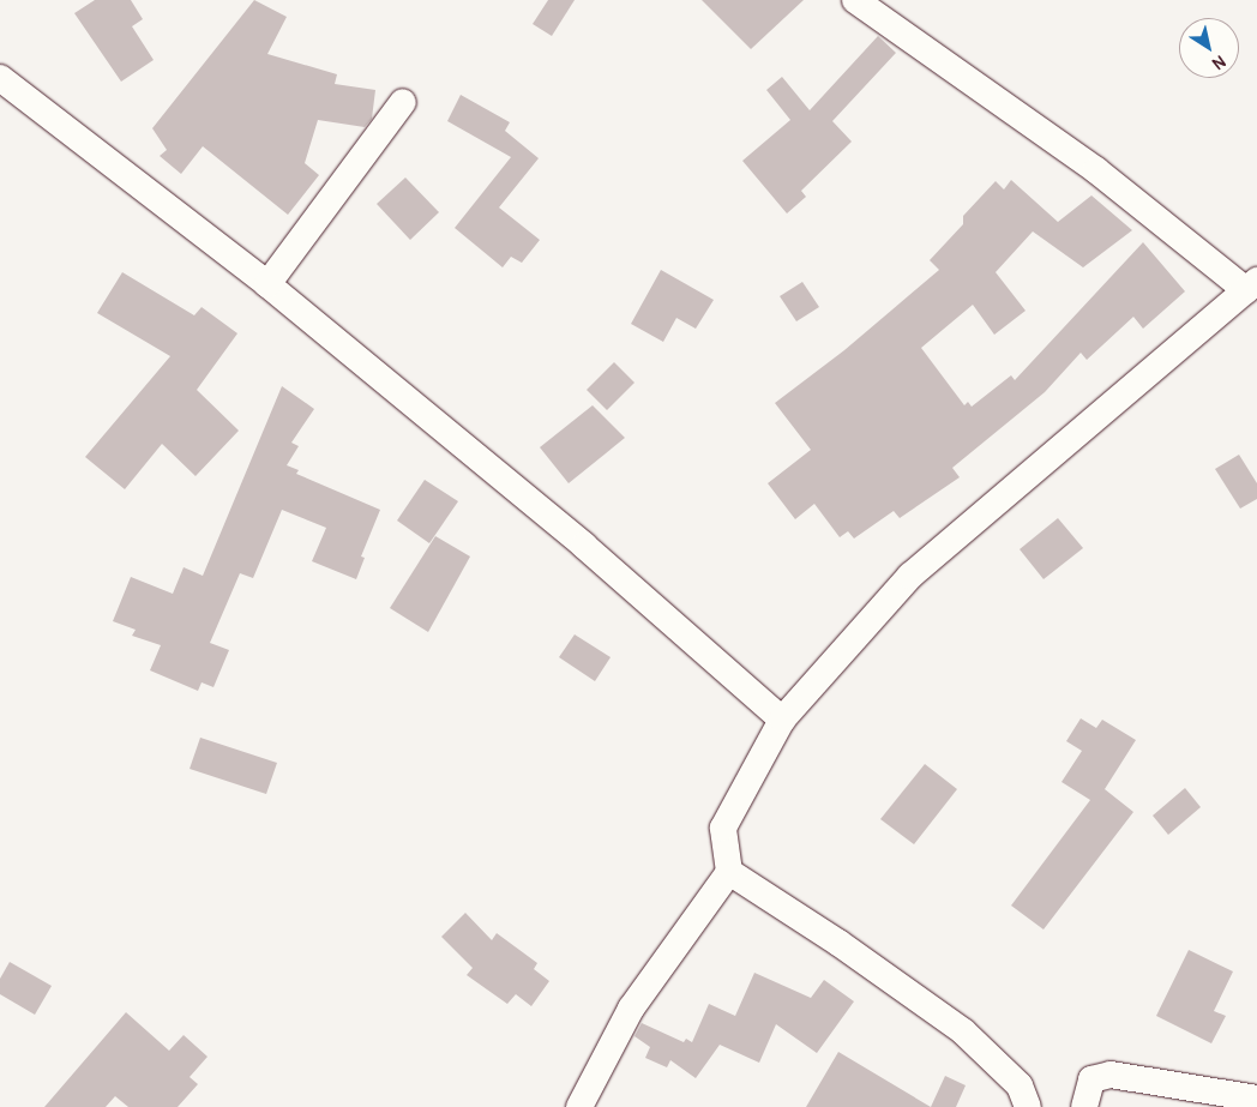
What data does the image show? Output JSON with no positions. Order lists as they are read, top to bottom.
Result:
{
  "north": "bottom right"
}
